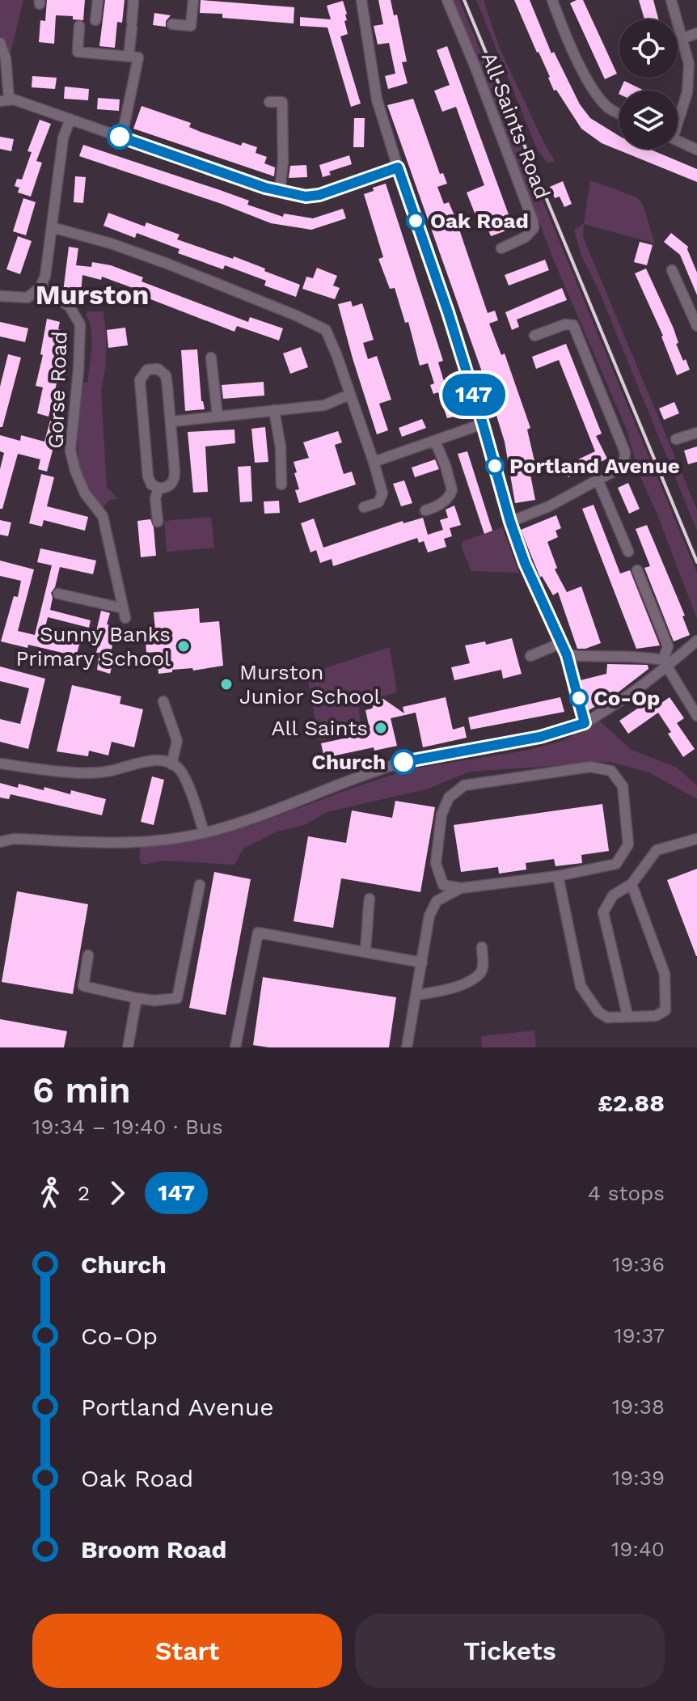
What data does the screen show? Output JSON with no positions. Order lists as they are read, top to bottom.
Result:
{
  "streets": {
    "street": ["All Saints Road", "Gorse Road"]
  },
  "districts": ["Murston"],
  "places": [
    "Oak Road",
    "Portland Avenue",
    "Sunny Banks Primary School",
    "Murston Junior School",
    "Co-Op",
    "All Saints",
    "Church"
  ],
  "lines": ["bus line 147"],
  "page": {
    "on_map": "147",
    "heading": ["6 min", "19:34 – 19:40 · Bus", "£2.88"],
    "legs": ["2", "147", "4 stops"],
    "list": [
      {
        "name": "Church",
        "value": "19:36"
      },
      {
        "name": "Co-Op",
        "value": "19:37"
      },
      {
        "name": "Portland Avenue",
        "value": "19:38"
      },
      {
        "name": "Oak Road",
        "value": "19:39"
      },
      {
        "name": "Broom Road",
        "value": "19:40"
      }
    ],
    "buttons": ["Start", "Tickets"]
  }
}
